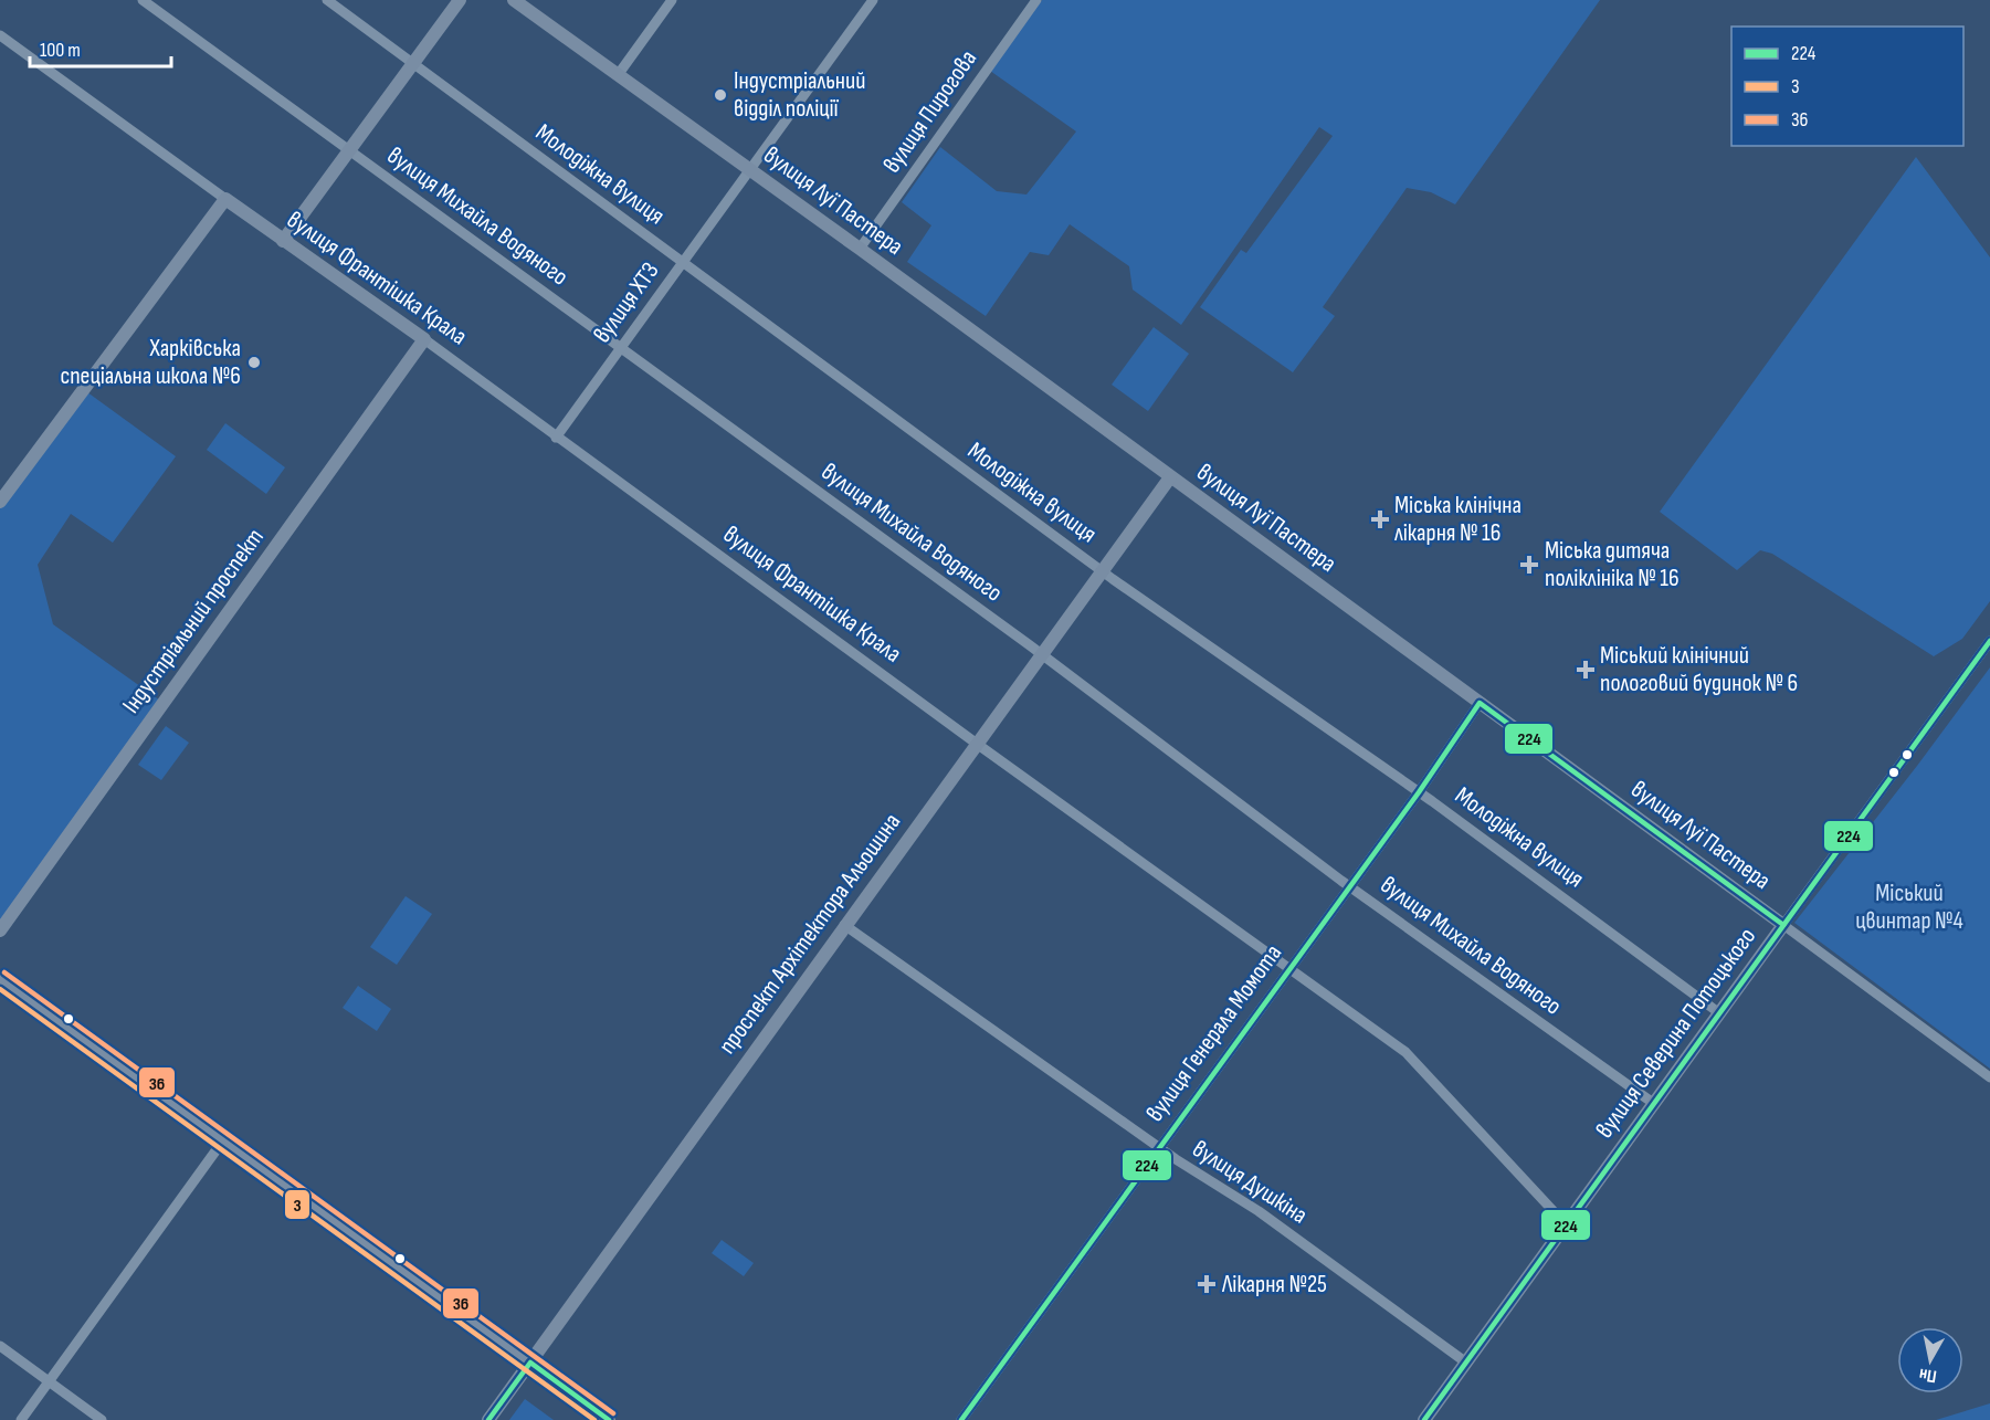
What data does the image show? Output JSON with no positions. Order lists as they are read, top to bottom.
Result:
{
  "streets": {
    "street": [
      "вулиця Пирогова",
      "Молодіжна вулиця",
      "вулиця Луї Пастера",
      "вулиця Михайла Водяного",
      "вулиця Франтішка Крала",
      "вулиця ХТЗ",
      "Індустріальний проспект",
      "проспект Архітектора Альошина",
      "вулиця Генерала Момота",
      "вулиця Северина Потоцького",
      "вулиця Душкіна"
    ]
  },
  "crossings": [
    ["вулиця Пирогова", "вулиця Луї Пастера"],
    ["Молодіжна вулиця", "вулиця ХТЗ"],
    ["Молодіжна вулиця", "проспект Архітектора Альошина"],
    ["Молодіжна вулиця", "вулиця Генерала Момота"],
    ["Молодіжна вулиця", "вулиця Северина Потоцького"],
    ["вулиця Луї Пастера", "вулиця ХТЗ"],
    ["вулиця Луї Пастера", "проспект Архітектора Альошина"],
    ["вулиця Луї Пастера", "вулиця Генерала Момота"],
    ["вулиця Луї Пастера", "вулиця Северина Потоцького"],
    ["вулиця Михайла Водяного", "вулиця ХТЗ"],
    ["вулиця Михайла Водяного", "проспект Архітектора Альошина"],
    ["вулиця Михайла Водяного", "вулиця Генерала Момота"],
    ["вулиця Михайла Водяного", "вулиця Северина Потоцького"],
    ["вулиця Франтішка Крала", "вулиця ХТЗ"],
    ["вулиця Франтішка Крала", "Індустріальний проспект"],
    ["вулиця Франтішка Крала", "проспект Архітектора Альошина"],
    ["вулиця Франтішка Крала", "вулиця Генерала Момота"],
    ["вулиця Франтішка Крала", "вулиця Северина Потоцького"],
    ["проспект Архітектора Альошина", "вулиця Душкіна"],
    ["вулиця Генерала Момота", "вулиця Душкіна"],
    ["вулиця Северина Потоцького", "вулиця Душкіна"]
  ],
  "parks": ["Міський цвинтар №4"],
  "places": {
    "other": ["Індустріальний відділ поліції", "Харківська спеціальна школа №6"],
    "health": [
      "Міська клінічна лікарня № 16",
      "Міська дитяча поліклініка № 16",
      "Міський клінічний пологовий будинок № 6",
      "Лікарня №25"
    ]
  },
  "lines": ["transit line 224", "transit line 36", "transit line 3"],
  "legend": ["224", "3", "36"],
  "scale_bar": "100 m",
  "north": "bottom"
}
